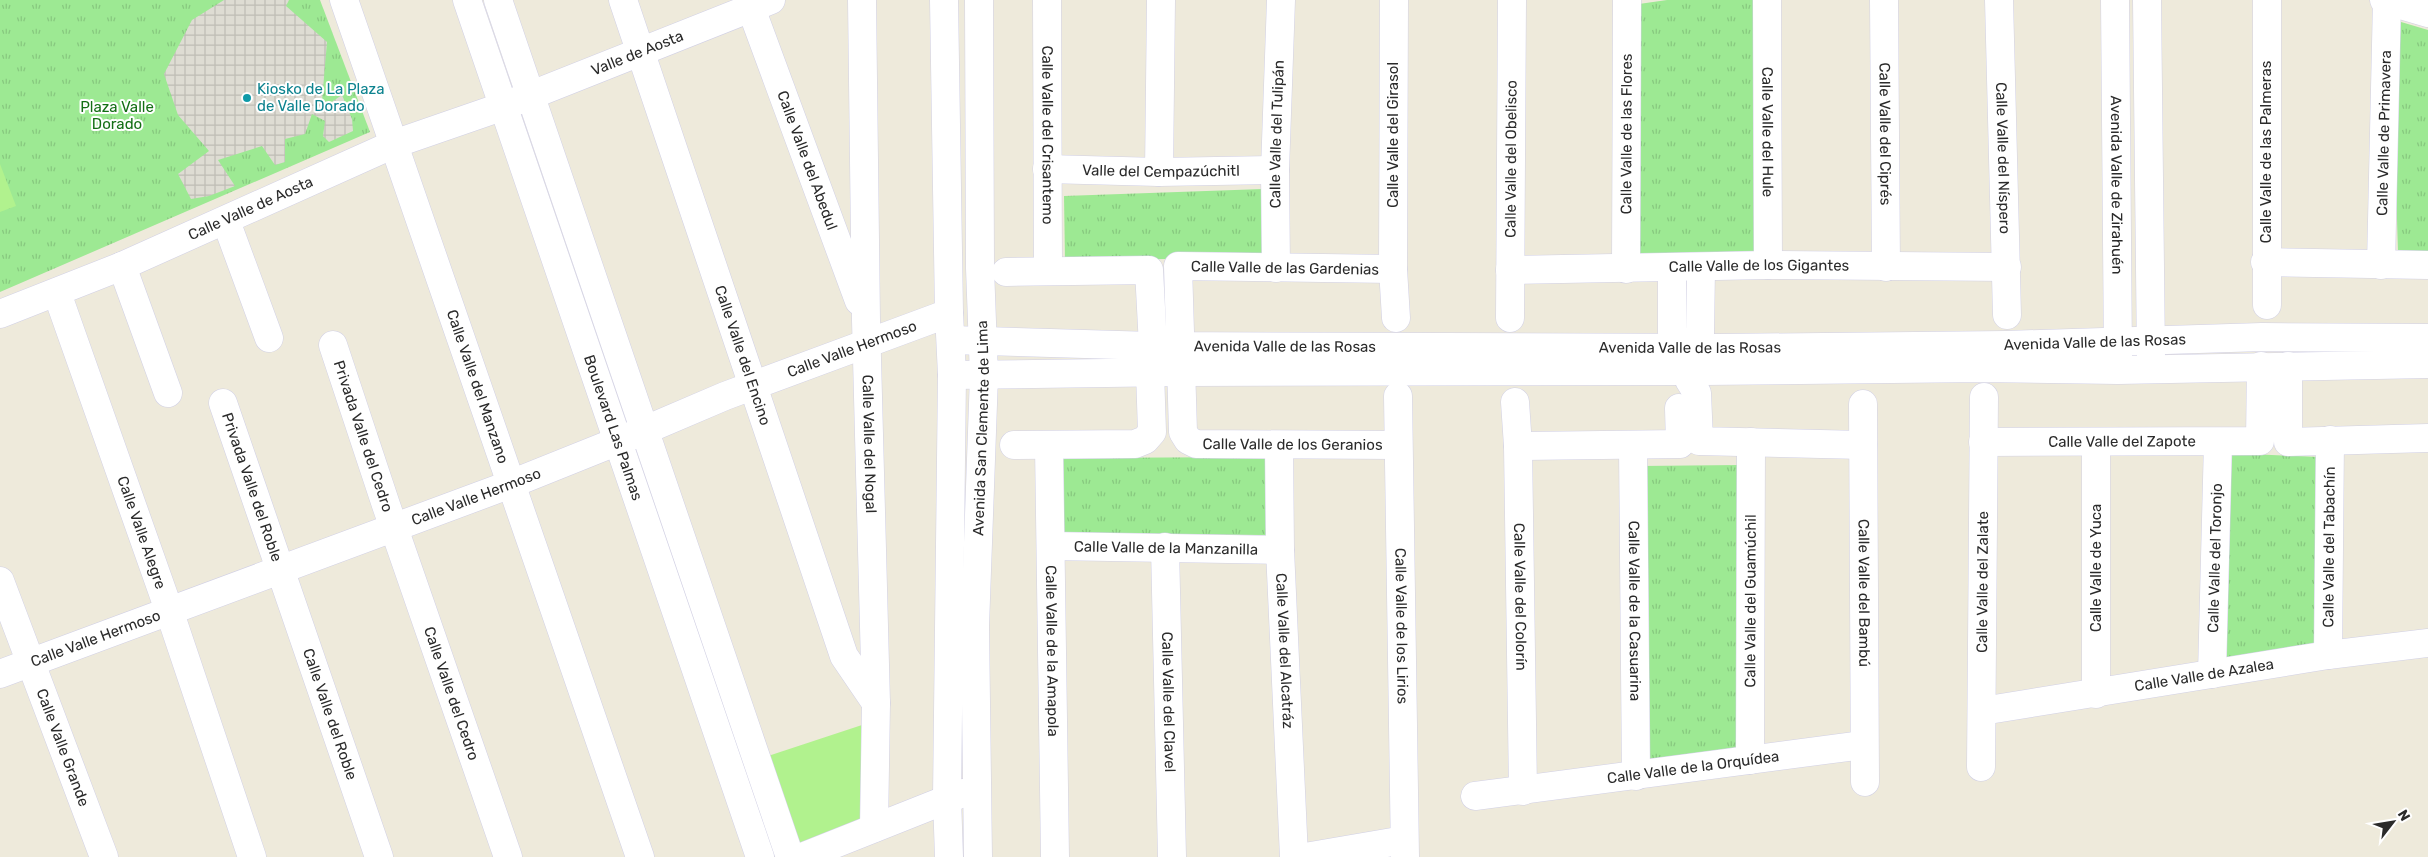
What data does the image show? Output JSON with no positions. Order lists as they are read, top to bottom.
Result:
{
  "streets": {
    "street": [
      "Valle de Aosta",
      "Calle Valle del Hule",
      "Calle Valle del Ciprés",
      "Calle Valle de Primavera",
      "Calle Valle del Tulipán",
      "Calle Valle de las Flores",
      "Calle Valle del Crisantemo",
      "Calle Valle del Girasol",
      "Calle Valle de las Palmeras",
      "Calle Valle del Níspero",
      "Calle Valle del Obelisco",
      "Calle Valle del Abedul",
      "Valle del Cempazúchitl",
      "Avenida Valle de Zirahuén",
      "Calle Valle de Aosta",
      "Calle Valle de los Gigantes",
      "Calle Valle de las Gardenias",
      "Avenida Valle de las Rosas",
      "Calle Valle Hermoso",
      "Calle Valle del Encino",
      "Calle Valle del Manzano",
      "Boulevard Las Palmas",
      "Avenida San Clemente de Lima",
      "Privada Valle del Cedro",
      "Calle Valle del Zapote",
      "Calle Valle del Nogal",
      "Calle Valle de los Geranios",
      "Privada Valle del Roble",
      "Calle Valle Alegre",
      "Calle Valle de la Manzanilla",
      "Calle Valle del Tabachín",
      "Calle Valle del Toronjo",
      "Calle Valle de Yuca",
      "Calle Valle del Zalate",
      "Calle Valle del Bambú",
      "Calle Valle del Colorín",
      "Calle Valle del Guamúchil",
      "Calle Valle de la Casuarina",
      "Calle Valle de los Lirios",
      "Calle Valle de la Amapola",
      "Calle Valle del Alcatráz",
      "Calle Valle de Azalea",
      "Calle Valle del Cedro",
      "Calle Valle del Clavel",
      "Calle Valle del Roble",
      "Calle Valle Grande",
      "Calle Valle de la Orquídea"
    ]
  },
  "crossings": [
    ["Valle de Aosta", "Calle Valle del Abedul"],
    ["Valle de Aosta", "Calle Valle de Aosta"],
    ["Valle de Aosta", "Calle Valle del Encino"],
    ["Valle de Aosta", "Boulevard Las Palmas"],
    ["Calle Valle del Hule", "Calle Valle de los Gigantes"],
    ["Calle Valle del Ciprés", "Calle Valle de los Gigantes"],
    ["Calle Valle del Tulipán", "Valle del Cempazúchitl"],
    ["Calle Valle del Tulipán", "Calle Valle de las Gardenias"],
    ["Calle Valle de las Flores", "Calle Valle de los Gigantes"],
    ["Calle Valle del Crisantemo", "Valle del Cempazúchitl"],
    ["Calle Valle del Girasol", "Calle Valle de las Gardenias"],
    ["Calle Valle del Níspero", "Calle Valle de los Gigantes"],
    ["Calle Valle del Obelisco", "Calle Valle de los Gigantes"],
    ["Calle Valle del Abedul", "Calle Valle Hermoso"],
    ["Calle Valle del Abedul", "Calle Valle del Nogal"],
    ["Avenida Valle de Zirahuén", "Avenida Valle de las Rosas"],
    ["Calle Valle de Aosta", "Calle Valle del Manzano"],
    ["Calle Valle de Aosta", "Boulevard Las Palmas"],
    ["Calle Valle de Aosta", "Calle Valle Alegre"],
    ["Calle Valle de las Gardenias", "Avenida Valle de las Rosas"],
    ["Calle Valle de las Gardenias", "Calle Valle de los Geranios"],
    ["Avenida Valle de las Rosas", "Avenida San Clemente de Lima"],
    ["Avenida Valle de las Rosas", "Calle Valle del Zapote"],
    ["Avenida Valle de las Rosas", "Calle Valle de los Geranios"],
    ["Calle Valle Hermoso", "Calle Valle del Encino"],
    ["Calle Valle Hermoso", "Calle Valle del Manzano"],
    ["Calle Valle Hermoso", "Boulevard Las Palmas"],
    ["Calle Valle Hermoso", "Avenida San Clemente de Lima"],
    ["Calle Valle Hermoso", "Privada Valle del Cedro"],
    ["Calle Valle Hermoso", "Calle Valle del Nogal"],
    ["Calle Valle Hermoso", "Privada Valle del Roble"],
    ["Calle Valle Hermoso", "Calle Valle Alegre"],
    ["Calle Valle Hermoso", "Calle Valle del Cedro"],
    ["Calle Valle Hermoso", "Calle Valle del Roble"],
    ["Calle Valle Hermoso", "Calle Valle Grande"],
    ["Calle Valle del Encino", "Calle Valle del Nogal"],
    ["Privada Valle del Cedro", "Calle Valle del Cedro"],
    ["Calle Valle del Zapote", "Calle Valle del Toronjo"],
    ["Calle Valle del Zapote", "Calle Valle de Yuca"],
    ["Calle Valle del Zapote", "Calle Valle del Zalate"],
    ["Calle Valle de los Geranios", "Calle Valle de los Lirios"],
    ["Calle Valle de los Geranios", "Calle Valle del Alcatráz"],
    ["Privada Valle del Roble", "Calle Valle del Roble"],
    ["Calle Valle de la Manzanilla", "Calle Valle de la Amapola"],
    ["Calle Valle de la Manzanilla", "Calle Valle del Alcatráz"],
    ["Calle Valle de la Manzanilla", "Calle Valle del Clavel"],
    ["Calle Valle del Tabachín", "Calle Valle de Azalea"],
    ["Calle Valle del Toronjo", "Calle Valle de Azalea"],
    ["Calle Valle de Yuca", "Calle Valle de Azalea"],
    ["Calle Valle del Zalate", "Calle Valle de Azalea"],
    ["Calle Valle del Bambú", "Calle Valle de la Orquídea"],
    ["Calle Valle del Colorín", "Calle Valle de la Orquídea"],
    ["Calle Valle del Guamúchil", "Calle Valle de la Orquídea"],
    ["Calle Valle de la Casuarina", "Calle Valle de la Orquídea"]
  ],
  "parks": ["Plaza Valle Dorado"],
  "places": ["Kiosko de La Plaza de Valle Dorado"],
  "north": "top right"
}
